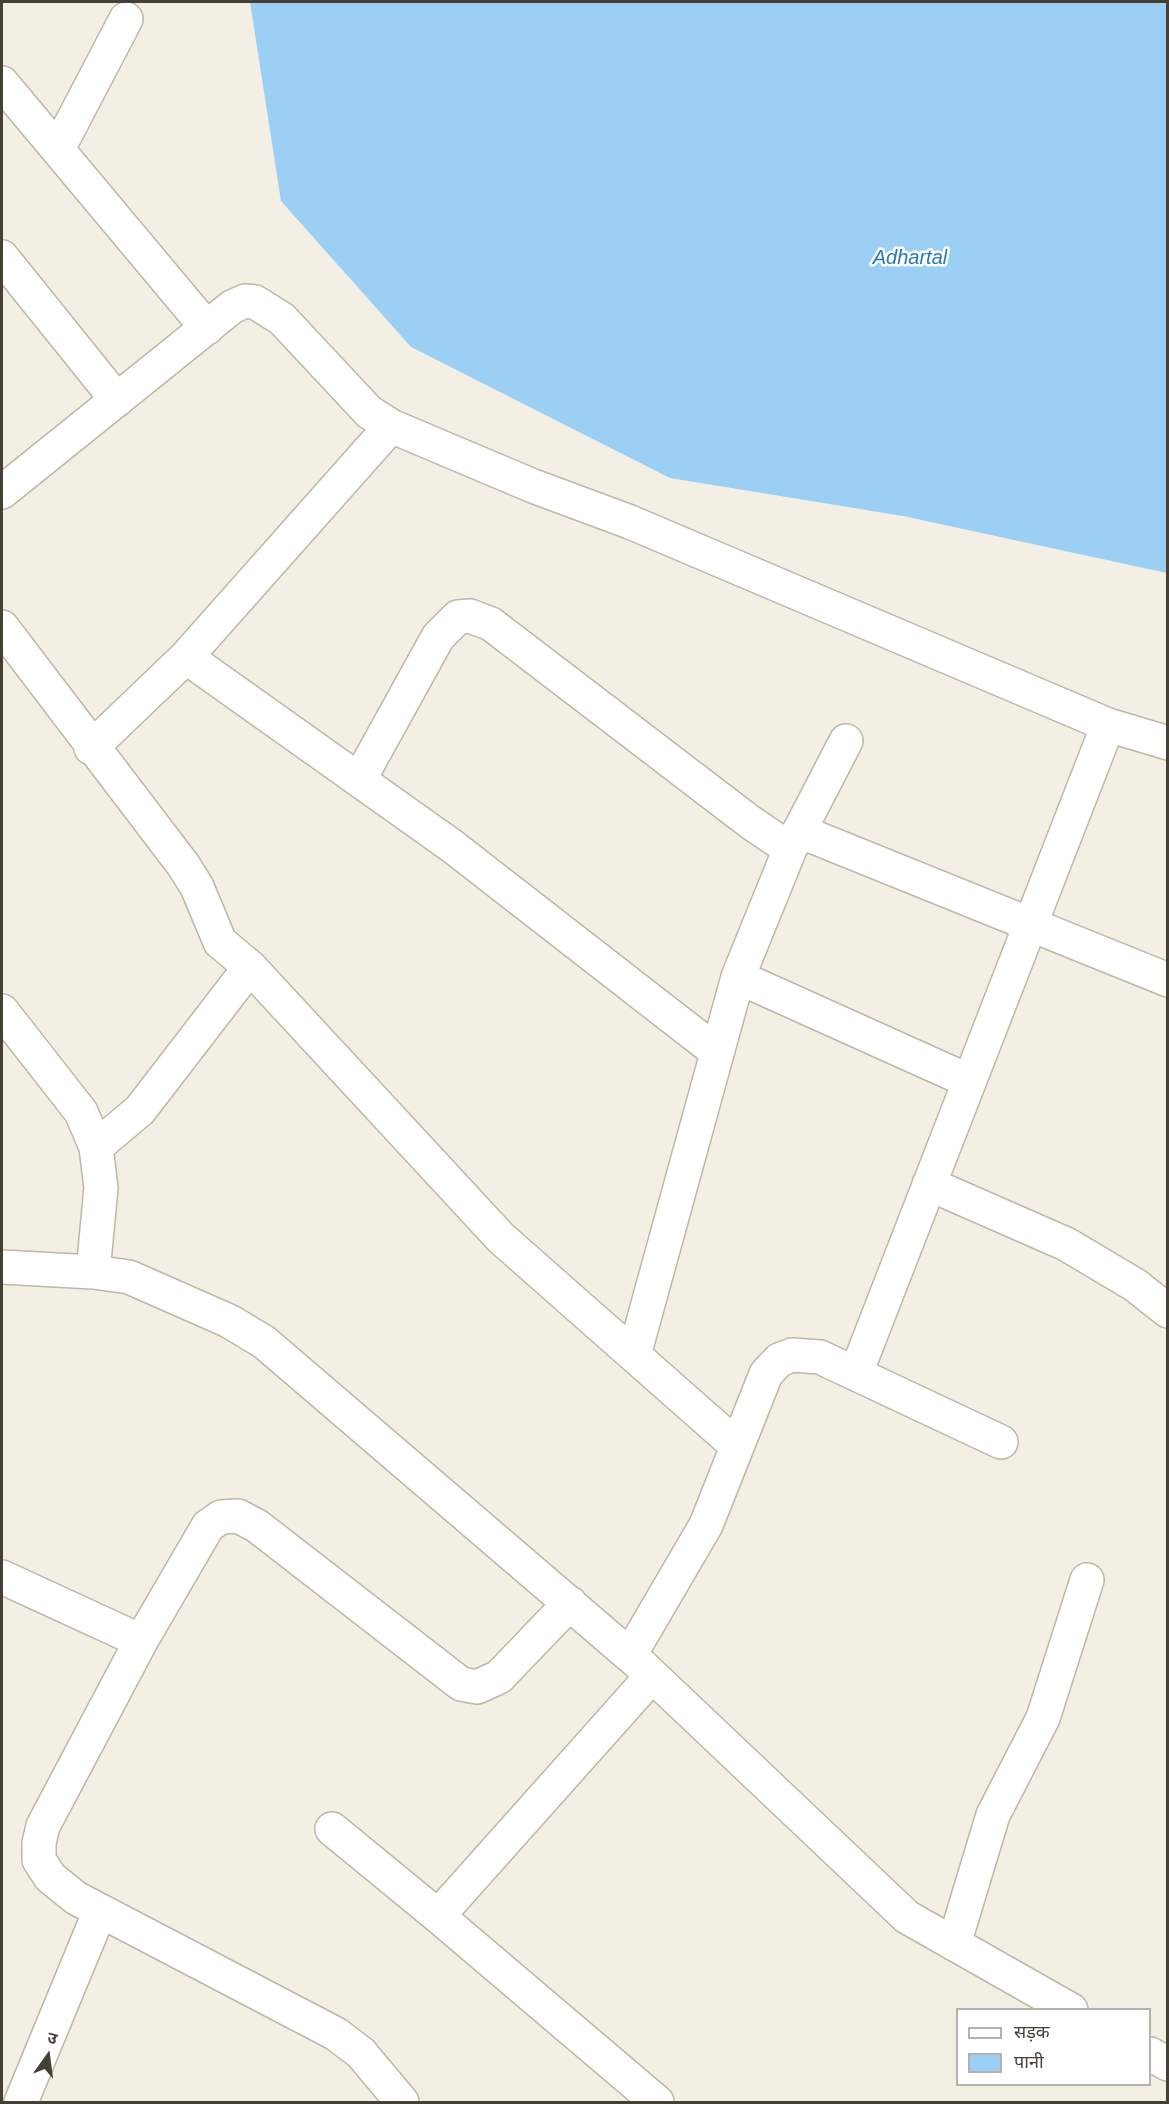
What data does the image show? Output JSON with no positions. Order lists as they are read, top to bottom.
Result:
{
  "water": ["Adhartal"],
  "legend": ["सड़क", "पानी"],
  "north": "top"
}
